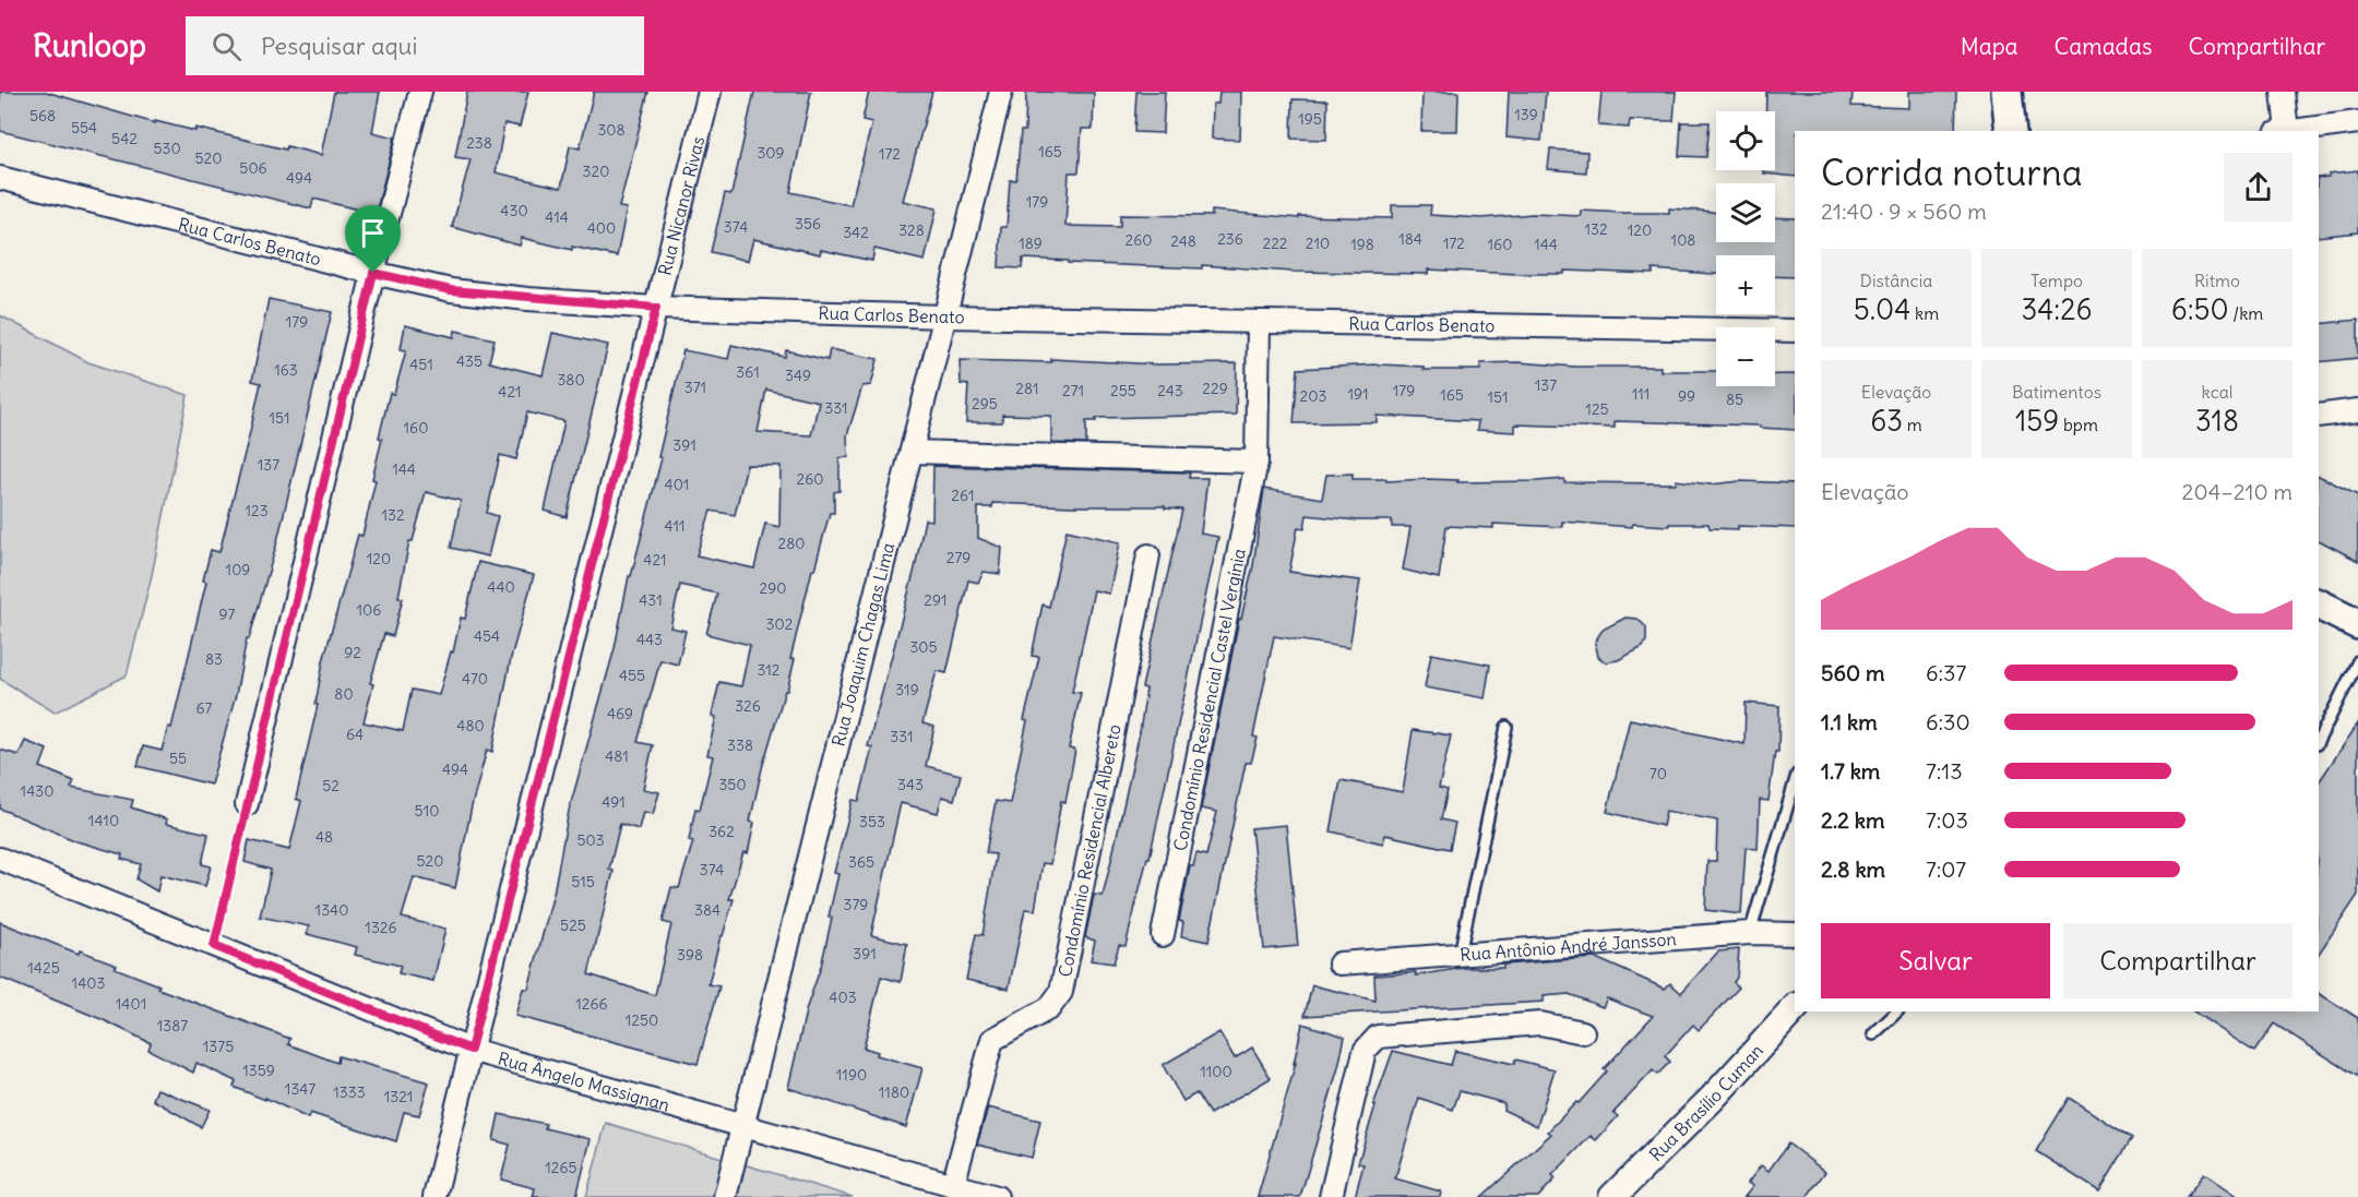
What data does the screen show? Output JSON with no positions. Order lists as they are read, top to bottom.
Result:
{
  "streets": {
    "street": [
      "Rua Nicanor Rivas",
      "Rua Carlos Benato",
      "Rua Joaquim Chagas Lima",
      "Condomínio Residencial Castel Vergínia",
      "Condomínio Residencial Albereto",
      "Rua Antônio André Jansson",
      "Rua Ângelo Massignan",
      "Rua Brasílio Cuman"
    ]
  },
  "crossings": [
    ["Rua Nicanor Rivas", "Rua Carlos Benato"],
    ["Rua Nicanor Rivas", "Rua Ângelo Massignan"],
    ["Rua Carlos Benato", "Rua Joaquim Chagas Lima"],
    ["Rua Carlos Benato", "Condomínio Residencial Castel Vergínia"],
    ["Rua Joaquim Chagas Lima", "Rua Ângelo Massignan"],
    ["Condomínio Residencial Albereto", "Rua Ângelo Massignan"]
  ],
  "house_numbers": [
    "139",
    "568",
    "195",
    "554",
    "308",
    "542",
    "238",
    "530",
    "165",
    "309",
    "172",
    "520",
    "506",
    "320",
    "494",
    "179",
    "430",
    "414",
    "356",
    "374",
    "400",
    "132",
    "328",
    "120",
    "342",
    "236",
    "184",
    "260",
    "108",
    "248",
    "189",
    "222",
    "210",
    "172",
    "198",
    "160",
    "144",
    "179",
    "435",
    "451",
    "163",
    "361",
    "349",
    "380",
    "137",
    "371",
    "281",
    "229",
    "271",
    "255",
    "243",
    "179",
    "421",
    "191",
    "111",
    "165",
    "203",
    "99",
    "151",
    "85",
    "295",
    "331",
    "125",
    "151",
    "160",
    "391",
    "137",
    "144",
    "260",
    "401",
    "261",
    "123",
    "132",
    "411",
    "280",
    "279",
    "120",
    "421",
    "109",
    "440",
    "290",
    "431",
    "291",
    "106",
    "97",
    "302",
    "454",
    "443",
    "305",
    "92",
    "83",
    "312",
    "455",
    "470",
    "319",
    "80",
    "326",
    "67",
    "469",
    "480",
    "64",
    "331",
    "338",
    "481",
    "55",
    "494",
    "70",
    "350",
    "343",
    "52",
    "1430",
    "491",
    "510",
    "1410",
    "353",
    "362",
    "48",
    "503",
    "520",
    "365",
    "374",
    "515",
    "379",
    "1340",
    "384",
    "525",
    "1326",
    "391",
    "398",
    "1425",
    "1403",
    "403",
    "1401",
    "1266",
    "1250",
    "1387",
    "1375",
    "1359",
    "1100",
    "1190",
    "1347",
    "1333",
    "1180",
    "1321",
    "1265"
  ],
  "page": {
    "header": "Runloop",
    "search": "Pesquisar aqui",
    "nav": ["Mapa", "Camadas", "Compartilhar"],
    "map_buttons": ["+", "−"],
    "heading": ["Corrida noturna", "21:40 · 9 × 560 m"],
    "stats": [
      ["Distância", "5.04 km"],
      ["Tempo", "34:26"],
      ["Ritmo", "6:50 /km"],
      ["Elevação", "63 m"],
      ["Batimentos", "159 bpm"],
      ["kcal", "318"]
    ],
    "chart": ["Elevação", "204–210 m"],
    "list": [
      {
        "name": "560 m",
        "note": "6:37"
      },
      {
        "name": "1.1 km",
        "note": "6:30"
      },
      {
        "name": "1.7 km",
        "note": "7:13"
      },
      {
        "name": "2.2 km",
        "note": "7:03"
      },
      {
        "name": "2.8 km",
        "note": "7:07"
      }
    ],
    "buttons": ["Salvar", "Compartilhar"]
  }
}
